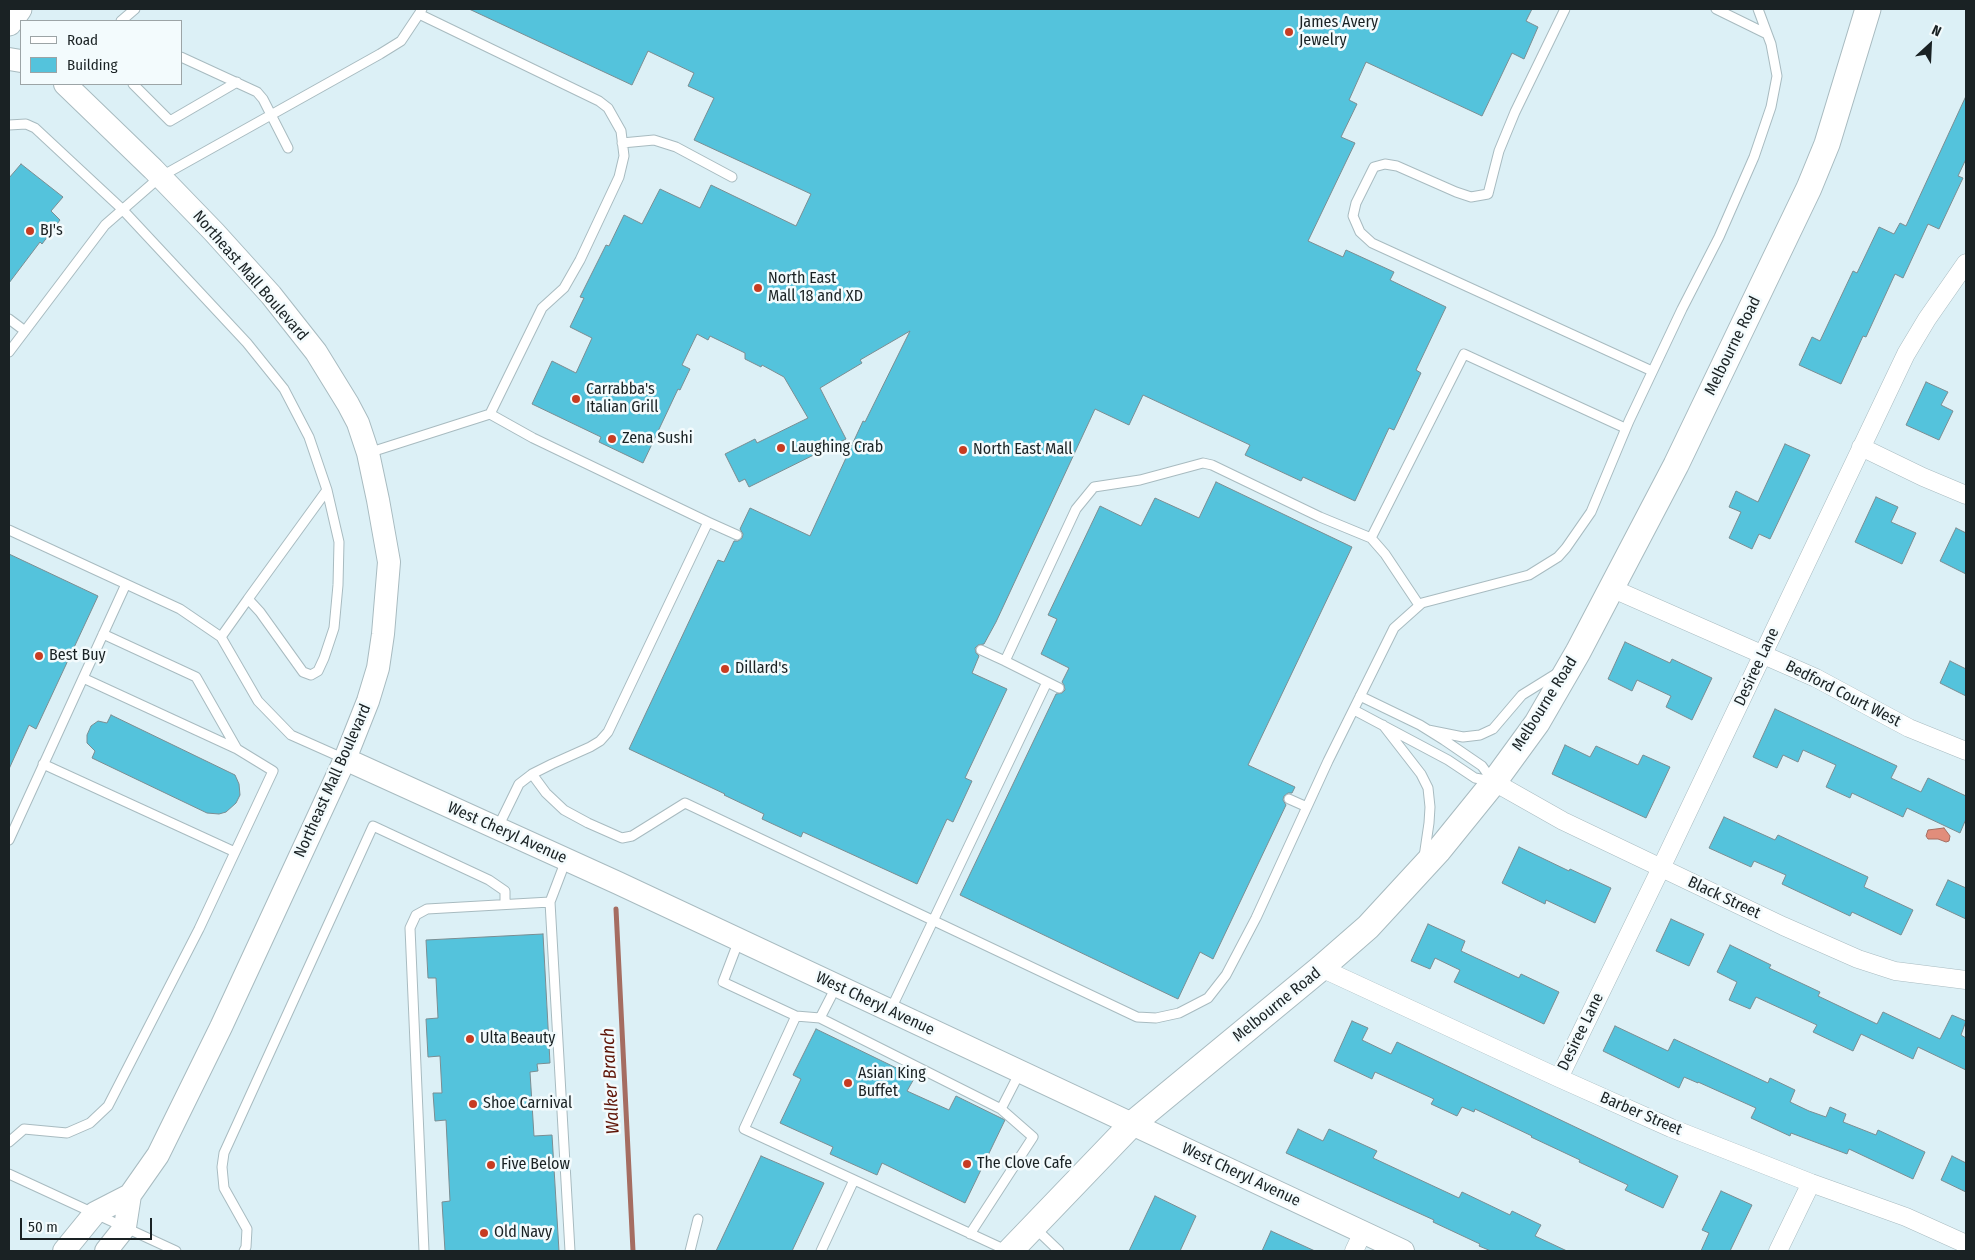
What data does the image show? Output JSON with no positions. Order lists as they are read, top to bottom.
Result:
{
  "streets": {
    "main road": ["Melbourne Road"],
    "street": [
      "Northeast Mall Boulevard",
      "Desiree Lane",
      "Bedford Court West",
      "West Cheryl Avenue",
      "Black Street",
      "Barber Street"
    ]
  },
  "crossings": [
    ["Northeast Mall Boulevard", "West Cheryl Avenue"],
    ["Melbourne Road", "Bedford Court West"],
    ["Melbourne Road", "West Cheryl Avenue"],
    ["Melbourne Road", "Black Street"],
    ["Melbourne Road", "Barber Street"],
    ["Desiree Lane", "Bedford Court West"],
    ["Desiree Lane", "Black Street"],
    ["Desiree Lane", "Barber Street"]
  ],
  "water": ["Walker Branch"],
  "places": [
    "James Avery Jewelry",
    "BJ's",
    "North East Mall 18 and XD",
    "Carrabba's Italian Grill",
    "Zena Sushi",
    "Laughing Crab",
    "North East Mall",
    "Best Buy",
    "Dillard's",
    "Ulta Beauty",
    "Asian King Buffet",
    "Shoe Carnival",
    "The Clove Cafe",
    "Five Below",
    "Old Navy"
  ],
  "legend": ["Road", "Building"],
  "scale_bar": "50 m",
  "north": "top right"
}
